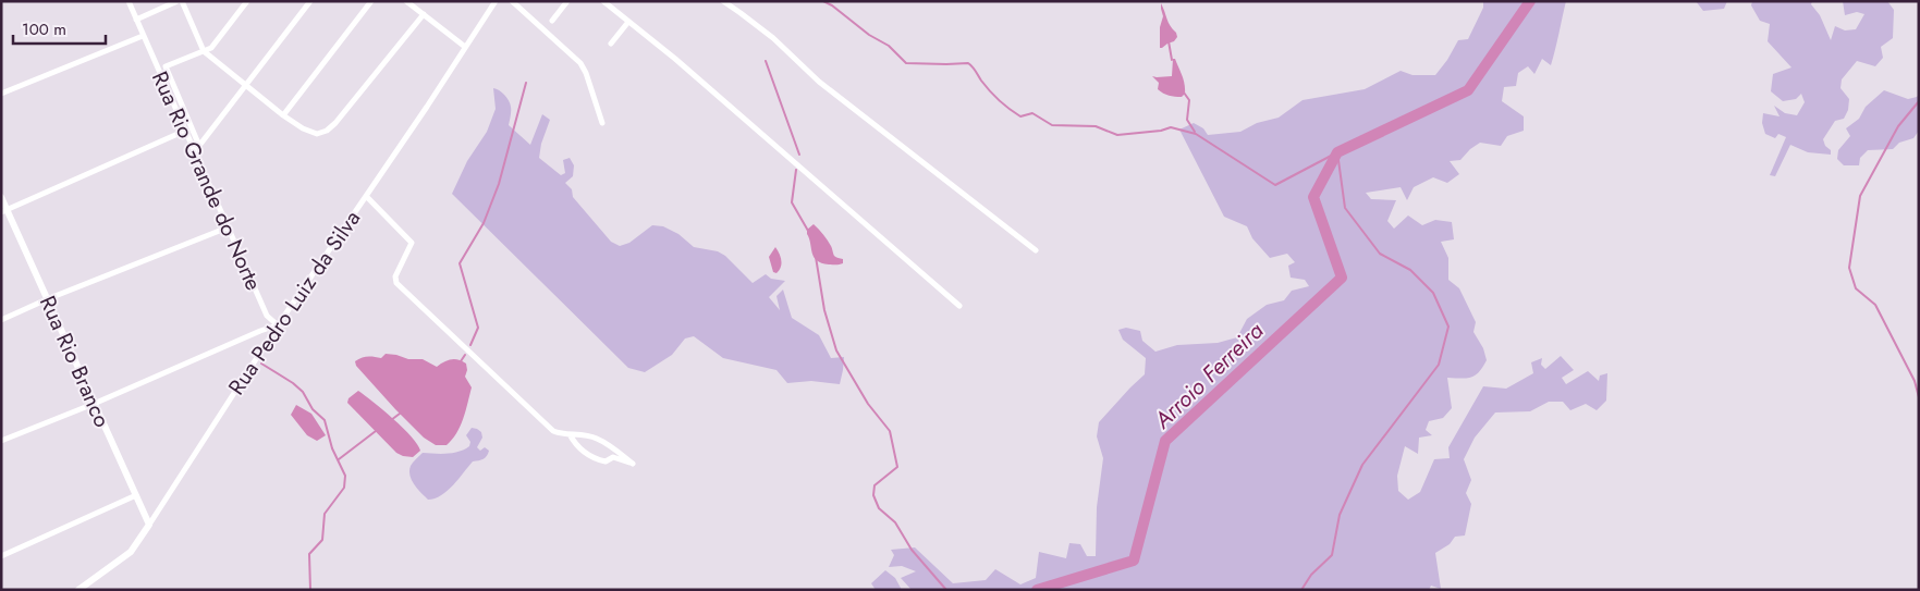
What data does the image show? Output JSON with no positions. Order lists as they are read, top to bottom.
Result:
{
  "streets": {
    "street": ["Rua Rio Grande do Norte", "Rua Pedro Luiz da Silva", "Rua Rio Branco"]
  },
  "crossings": [
    ["Rua Rio Grande do Norte", "Rua Pedro Luiz da Silva"],
    ["Rua Pedro Luiz da Silva", "Rua Rio Branco"]
  ],
  "water": ["Arroio Ferreira"],
  "scale_bar": "100 m"
}
